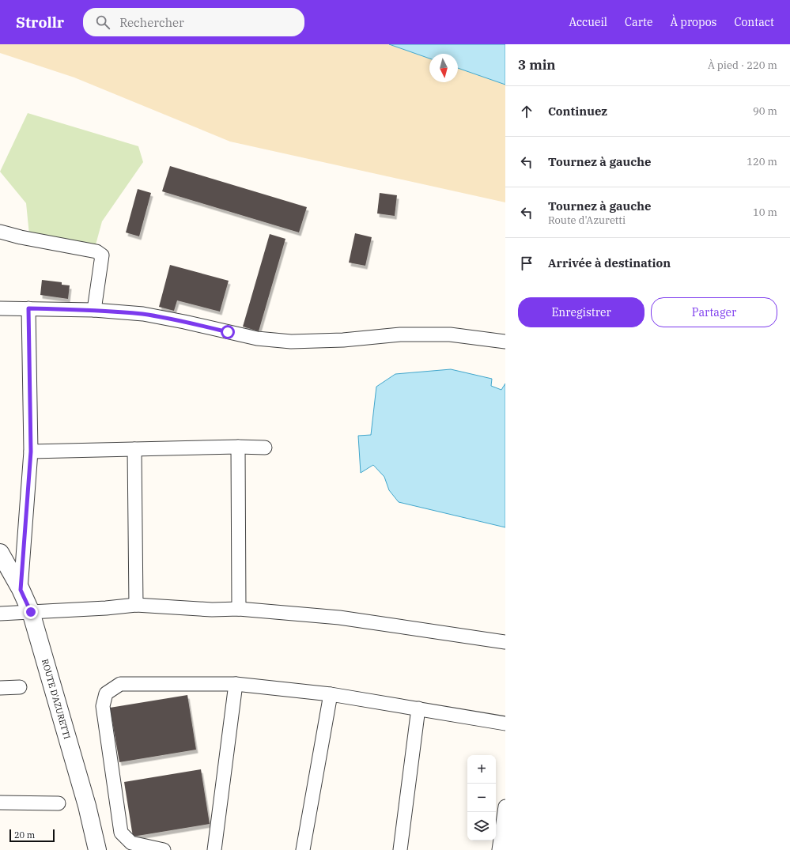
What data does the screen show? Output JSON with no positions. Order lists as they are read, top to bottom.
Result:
{
  "streets": {
    "street": ["ROUTE D'AZURETTI"]
  },
  "scale_bar": "20 m",
  "north": "bottom",
  "page": {
    "header": "Strollr",
    "search": "Rechercher",
    "nav": [
      "Accueil",
      "Carte",
      "À propos",
      "Contact"
    ],
    "heading": ["3 min", "À pied · 220 m"],
    "list": [
      ["Continuez", "90 m"],
      ["Tournez à gauche", "120 m"],
      ["Tournez à gauche", "Route d'Azuretti", "10 m"],
      "Arrivée à destination"
    ],
    "buttons": ["Enregistrer", "Partager"],
    "map_buttons": ["+", "−"],
    "scale": "20 m"
  }
}
